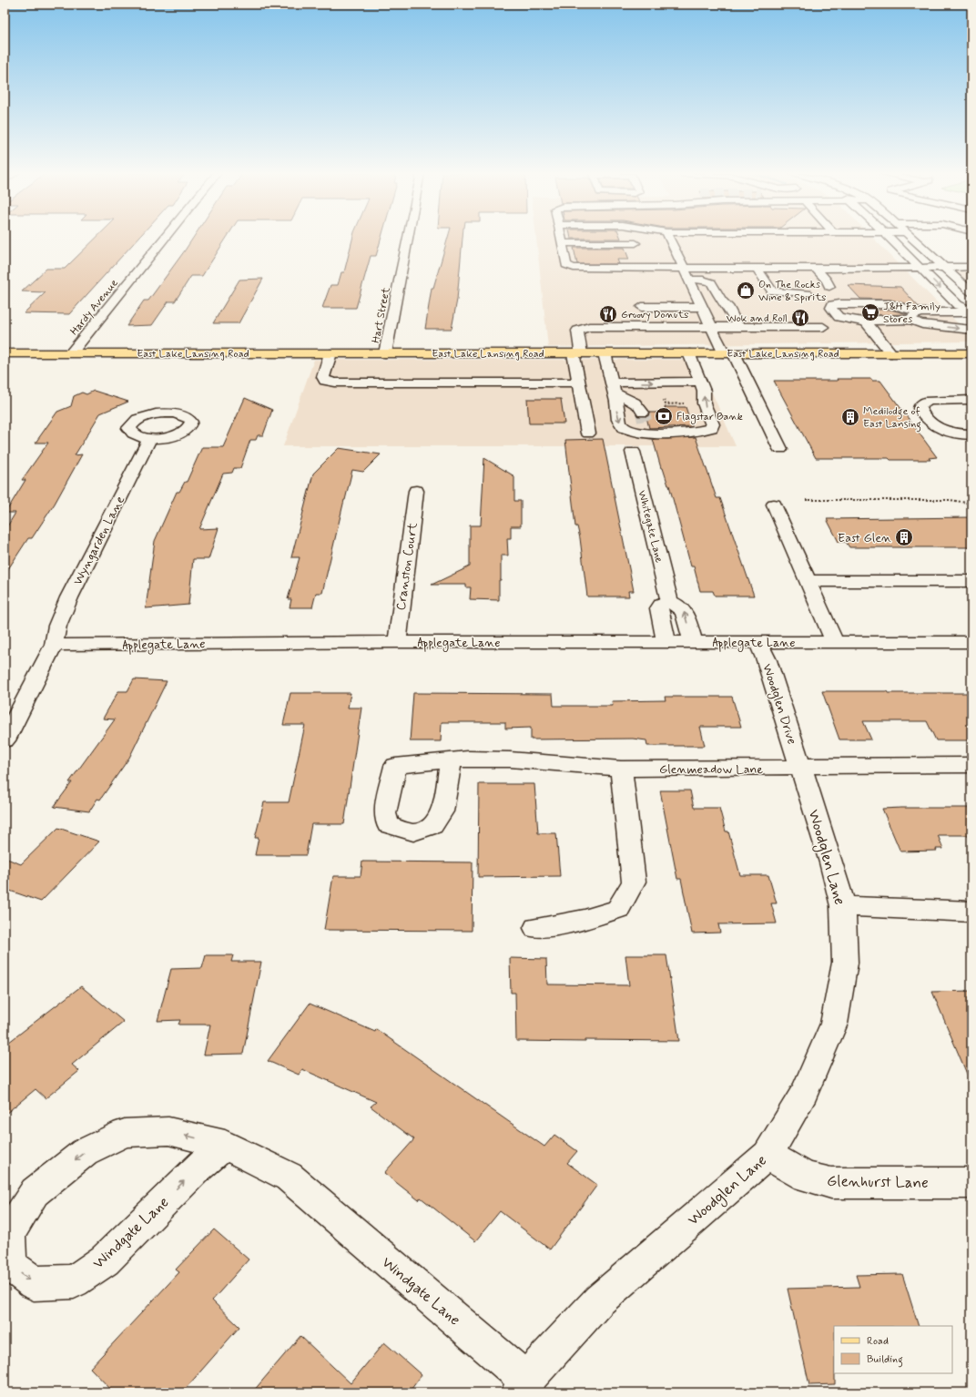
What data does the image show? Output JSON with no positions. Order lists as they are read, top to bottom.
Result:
{
  "streets": {
    "main road": ["East Lake Lansing Road"],
    "street": [
      "Hardy Avenue",
      "Hart Street",
      "Whitegate Lane",
      "Wyngarden Lane",
      "Cranston Court",
      "Applegate Lane",
      "Woodglen Drive",
      "Glenmeadow Lane",
      "Woodglen Lane",
      "Glenhurst Lane",
      "Windgate Lane"
    ]
  },
  "crossings": [
    ["Hardy Avenue", "East Lake Lansing Road"],
    ["Hart Street", "East Lake Lansing Road"],
    ["Wyngarden Lane", "Applegate Lane"],
    ["Cranston Court", "Applegate Lane"],
    ["Applegate Lane", "Woodglen Drive"],
    ["Woodglen Drive", "Glenmeadow Lane"],
    ["Woodglen Drive", "Woodglen Lane"],
    ["Glenmeadow Lane", "Woodglen Lane"],
    ["Woodglen Lane", "Glenhurst Lane"],
    ["Woodglen Lane", "Windgate Lane"]
  ],
  "places": {
    "shop": ["On The Rocks Wine & Spirits"],
    "supermarket": ["J&H Family Stores"],
    "restaurant": ["Groovy Donuts", "Wok and Roll"],
    "bank": ["Flagstar Bank"],
    "building": ["Medilodge of East Lansing", "East Glen"]
  },
  "legend": ["Road", "Building"]
}
